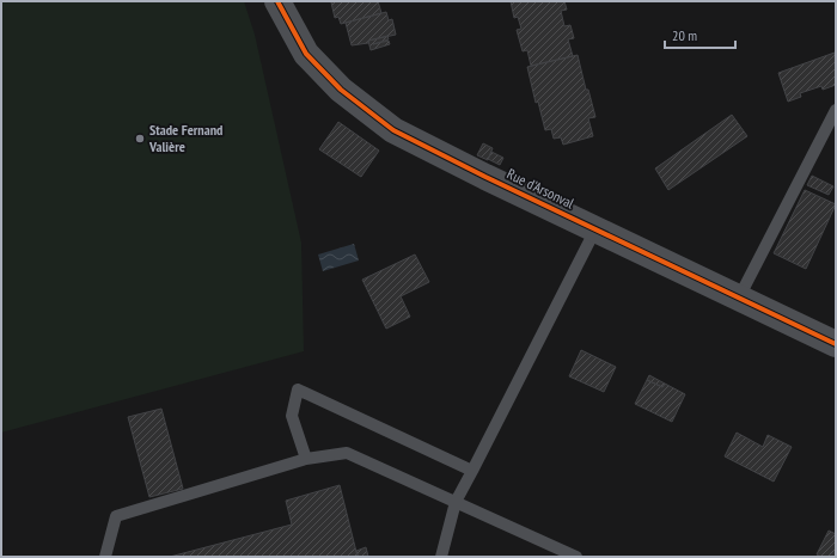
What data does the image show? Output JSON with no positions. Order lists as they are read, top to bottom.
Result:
{
  "streets": {
    "street": ["Rue d'Arsonval"]
  },
  "places": ["Stade Fernand Valière"],
  "scale_bar": "20 m"
}
